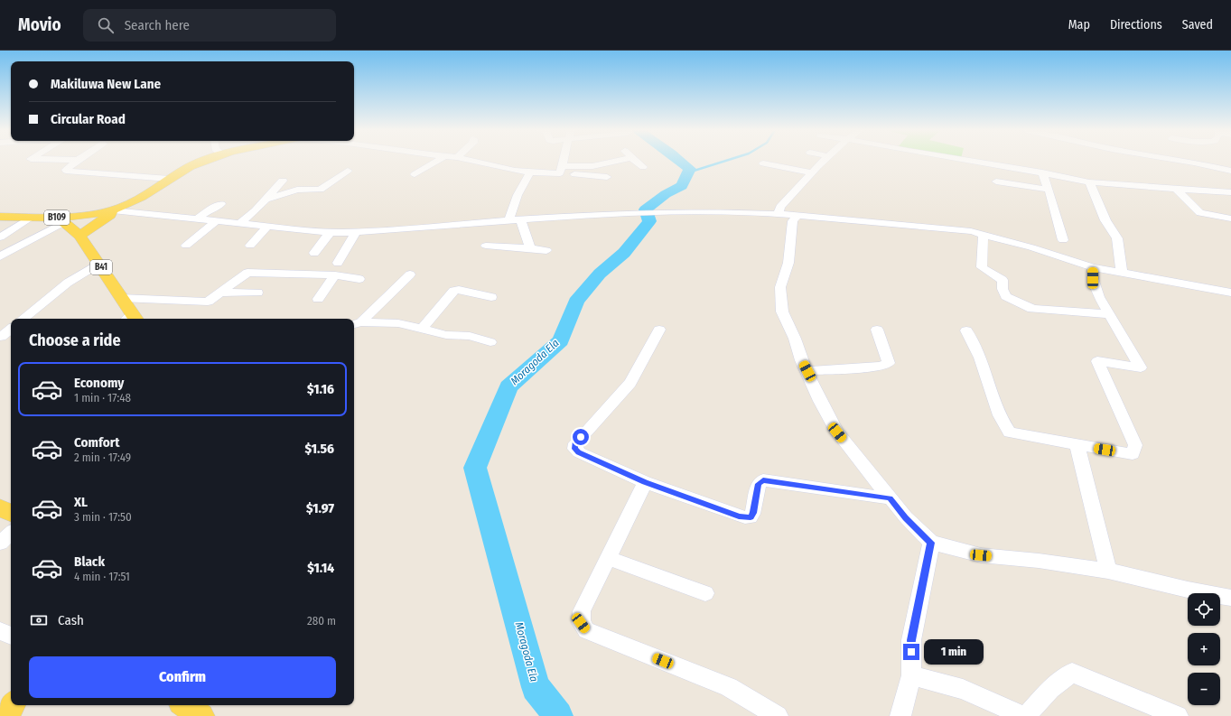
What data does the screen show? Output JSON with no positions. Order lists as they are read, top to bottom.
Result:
{
  "streets": {
    "main road": ["B109", "B41"]
  },
  "crossings": [
    ["B109", "B41"]
  ],
  "water": ["Moragoda Ela"],
  "page": {
    "header": "Movio",
    "search": "Search here",
    "nav": ["Map", "Directions", "Saved"],
    "banner": ["Makiluwa New Lane", "Circular Road"],
    "heading": "Choose a ride",
    "list": [
      {
        "name": "Economy",
        "note": "1 min · 17:48",
        "value": "$1.16"
      },
      {
        "name": "Comfort",
        "note": "2 min · 17:49",
        "value": "$1.56"
      },
      {
        "name": "XL",
        "note": "3 min · 17:50",
        "value": "$1.97"
      },
      {
        "name": "Black",
        "note": "4 min · 17:51",
        "value": "$1.14"
      }
    ],
    "map_buttons": ["+", "−"],
    "pay": ["Cash", "280 m"],
    "bubble": "1 min",
    "buttons": "Confirm"
  }
}
